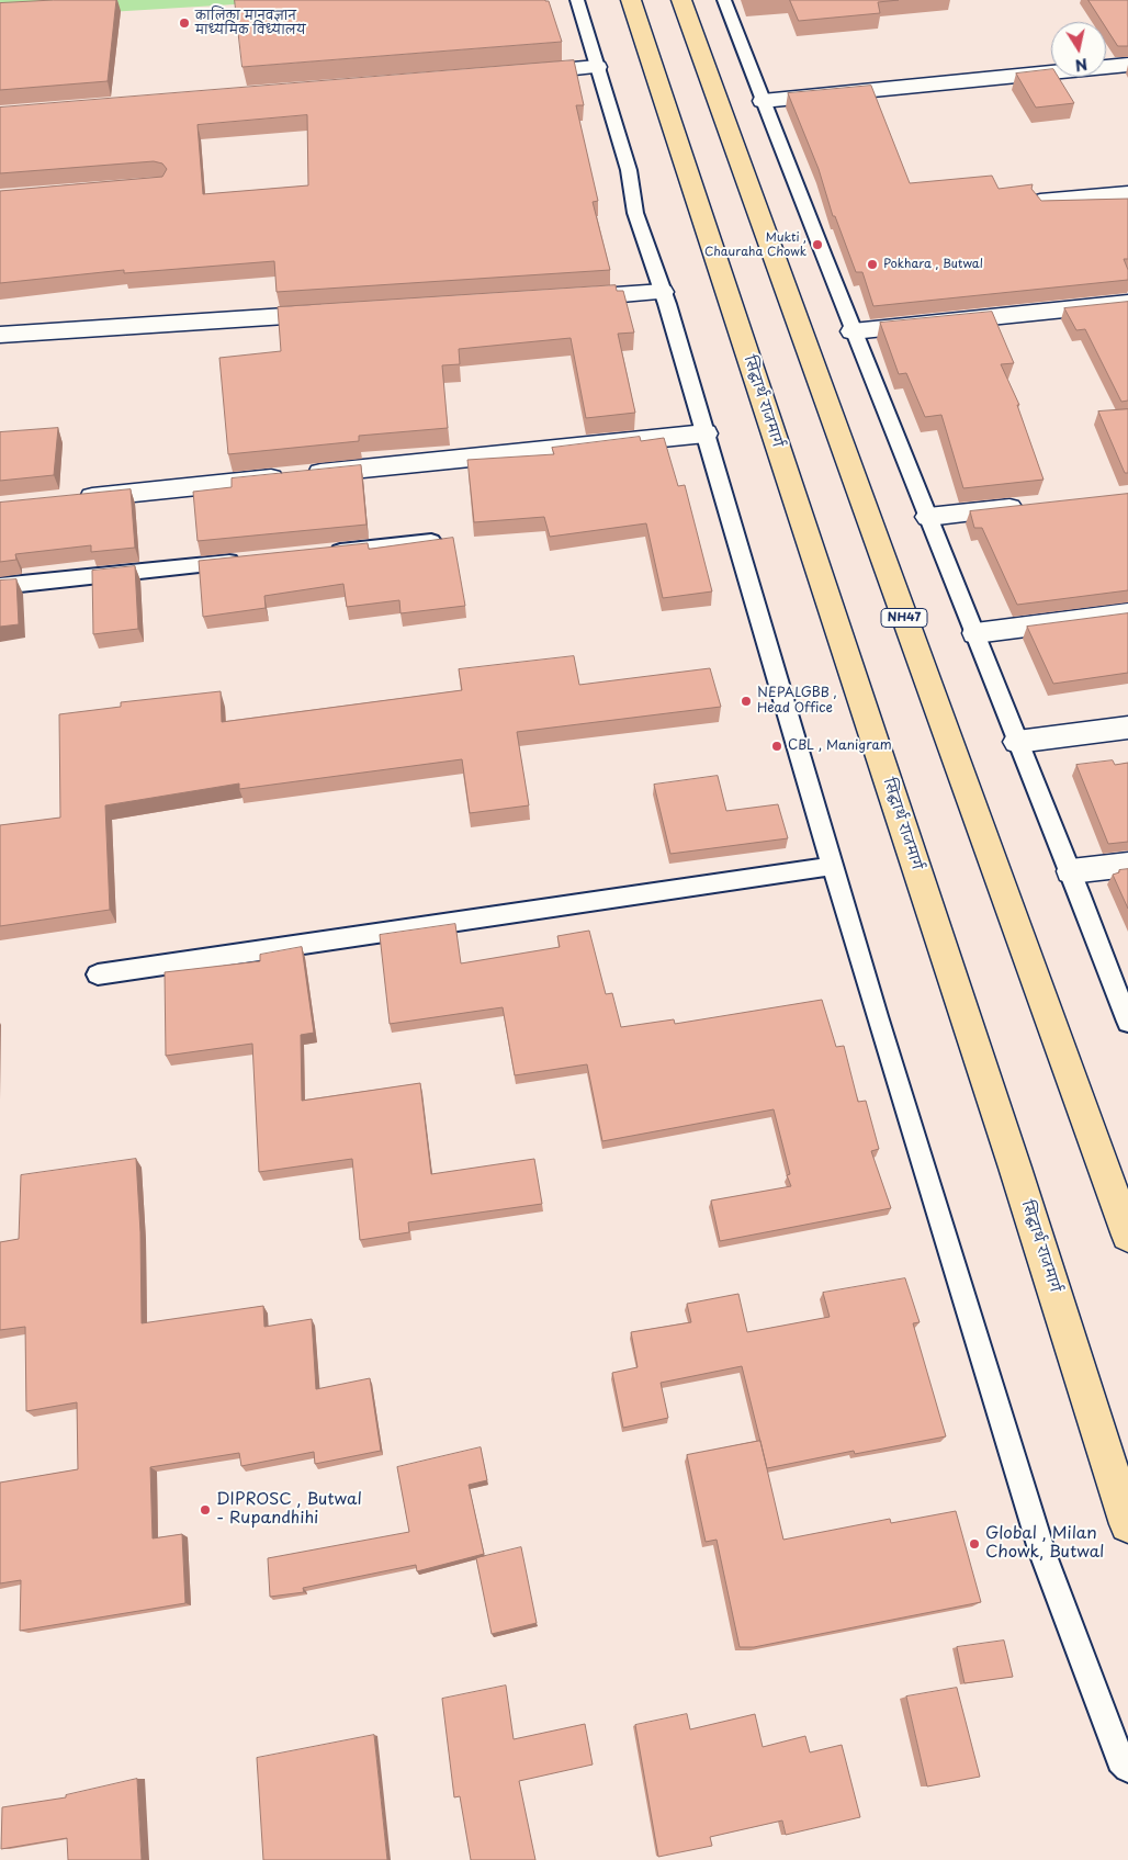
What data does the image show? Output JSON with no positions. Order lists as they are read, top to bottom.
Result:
{
  "streets": {
    "highway": ["सिद्धार्थ राजमार्ग", "NH47"]
  },
  "places": [
    "कालिका मानवज्ञान माध्यमिक विध्यालय",
    "Mukti , Chauraha Chowk",
    "Pokhara , Butwal",
    "NEPALGBB , Head Office",
    "CBL , Manigram",
    "DIPROSC , Butwal - Rupandhihi",
    "Global , Milan Chowk, Butwal"
  ],
  "north": "bottom"
}
